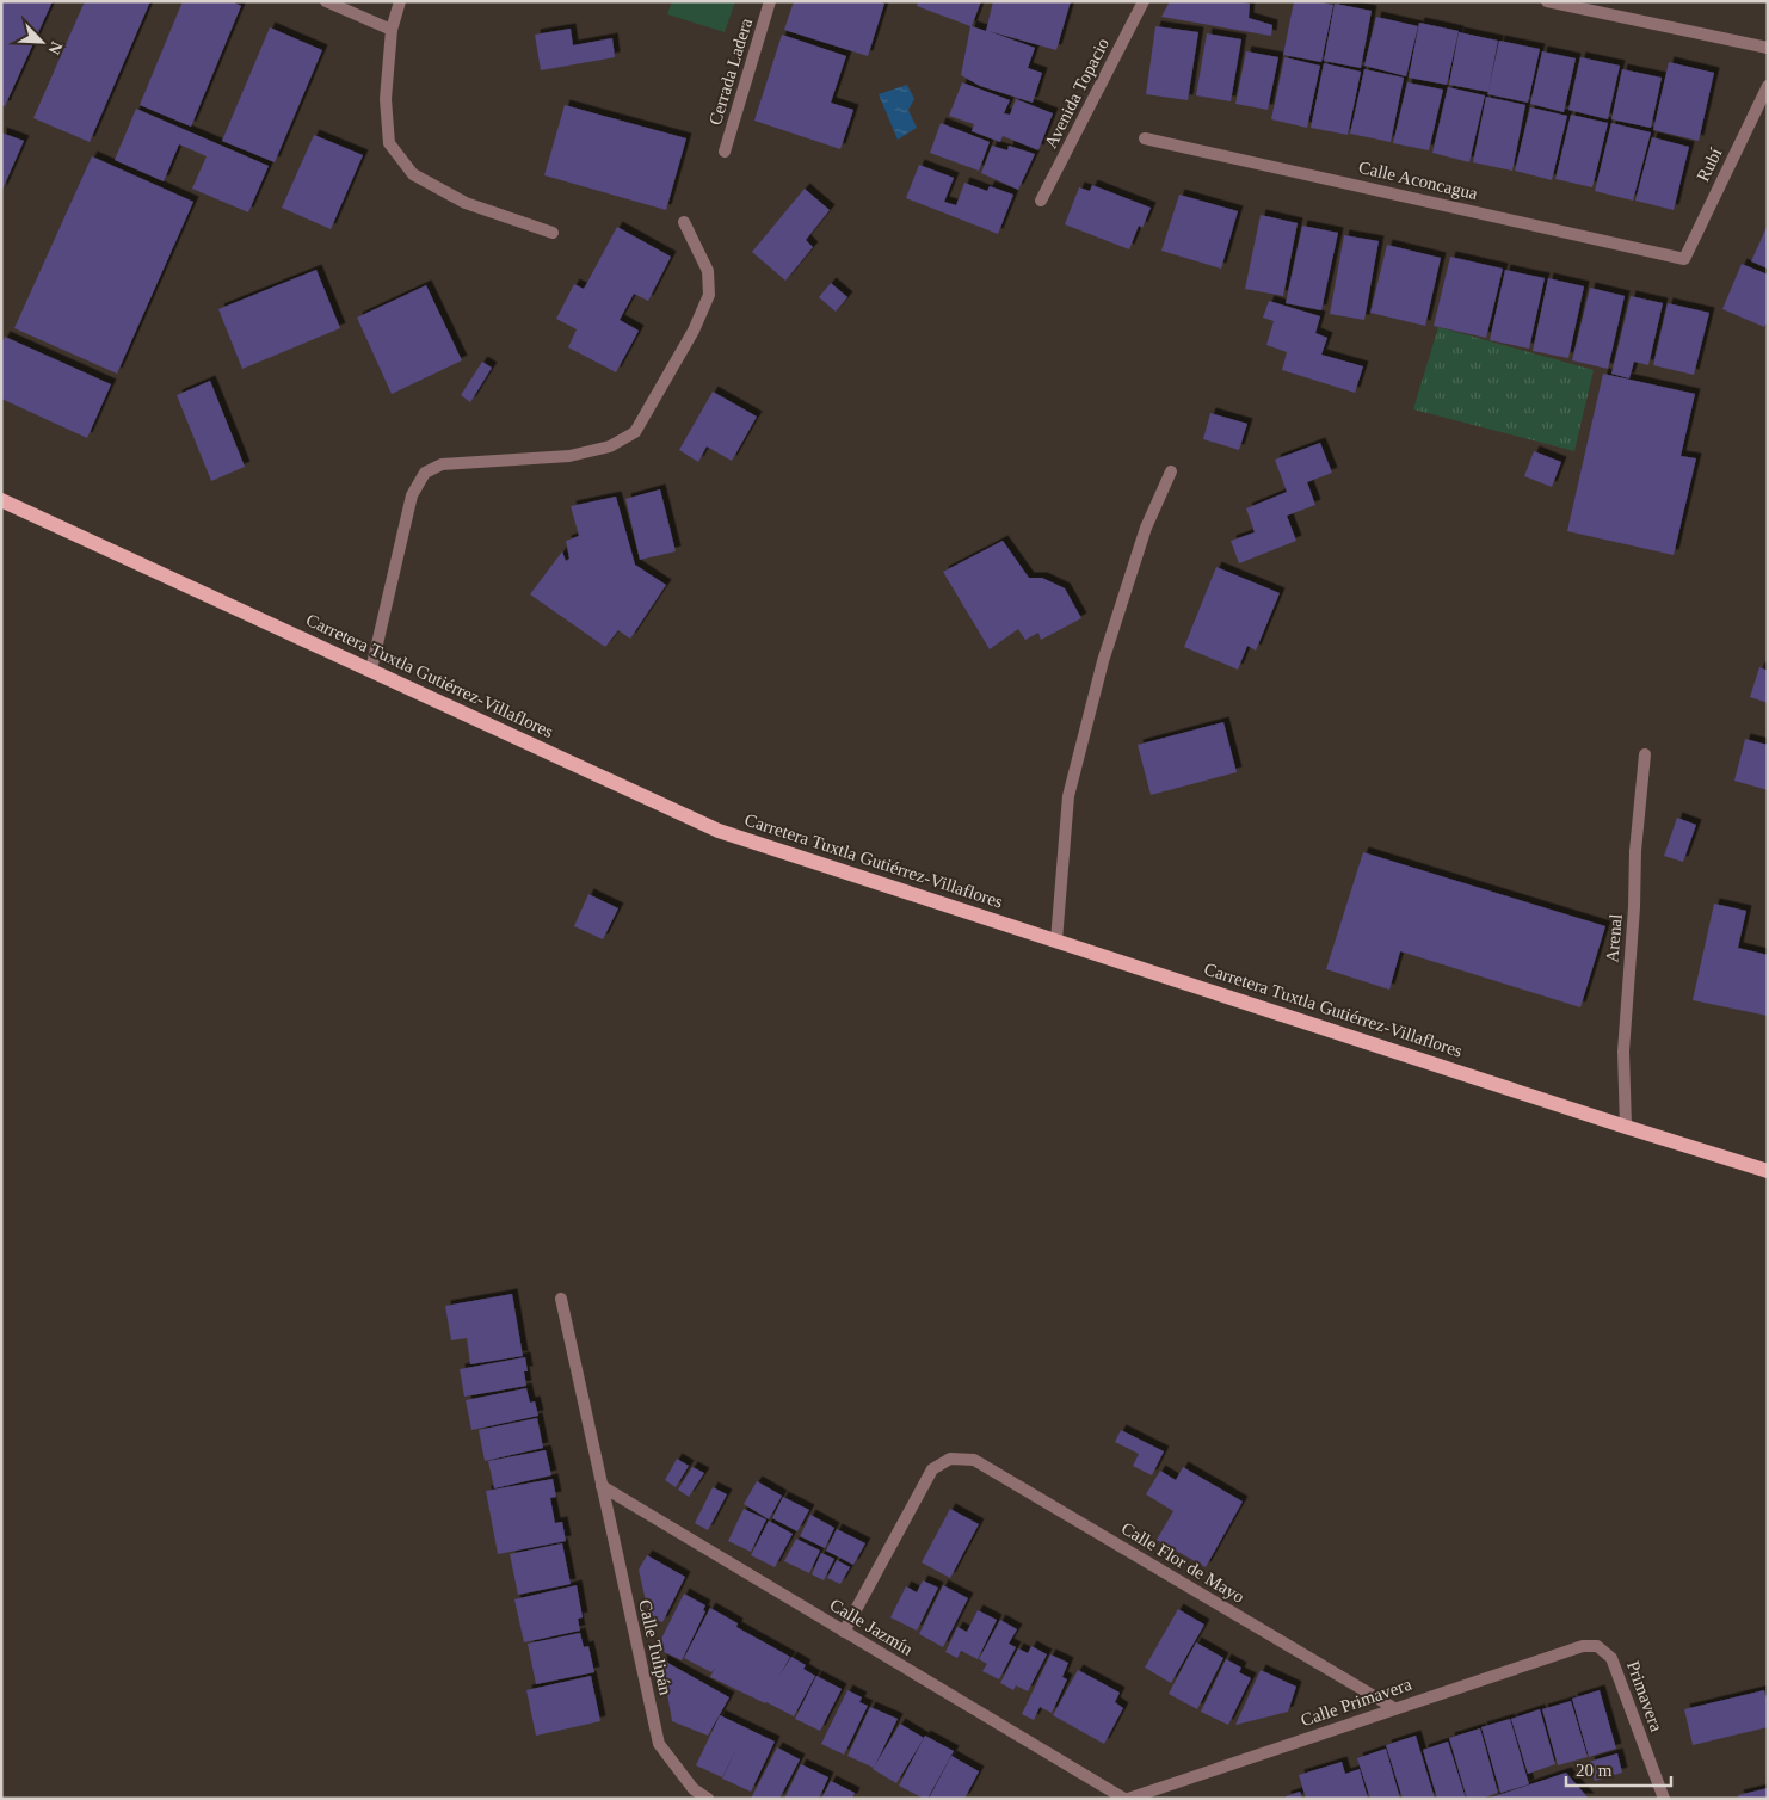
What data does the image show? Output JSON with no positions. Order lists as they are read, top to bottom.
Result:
{
  "streets": {
    "main road": ["Carretera Tuxtla Gutiérrez-Villaflores"],
    "street": [
      "Cerrada Ladera",
      "Avenida Topacio",
      "Rubí",
      "Calle Aconcagua",
      "Arenal",
      "Calle Flor de Mayo",
      "Calle Jazmín",
      "Calle Tulipán",
      "Primavera",
      "Calle Primavera"
    ]
  },
  "crossings": [
    ["Rubí", "Calle Aconcagua"],
    ["Carretera Tuxtla Gutiérrez-Villaflores", "Arenal"],
    ["Calle Flor de Mayo", "Calle Jazmín"],
    ["Calle Flor de Mayo", "Calle Primavera"],
    ["Calle Jazmín", "Calle Tulipán"],
    ["Calle Jazmín", "Calle Primavera"],
    ["Primavera", "Calle Primavera"]
  ],
  "scale_bar": "20 m",
  "north": "bottom right"
}
